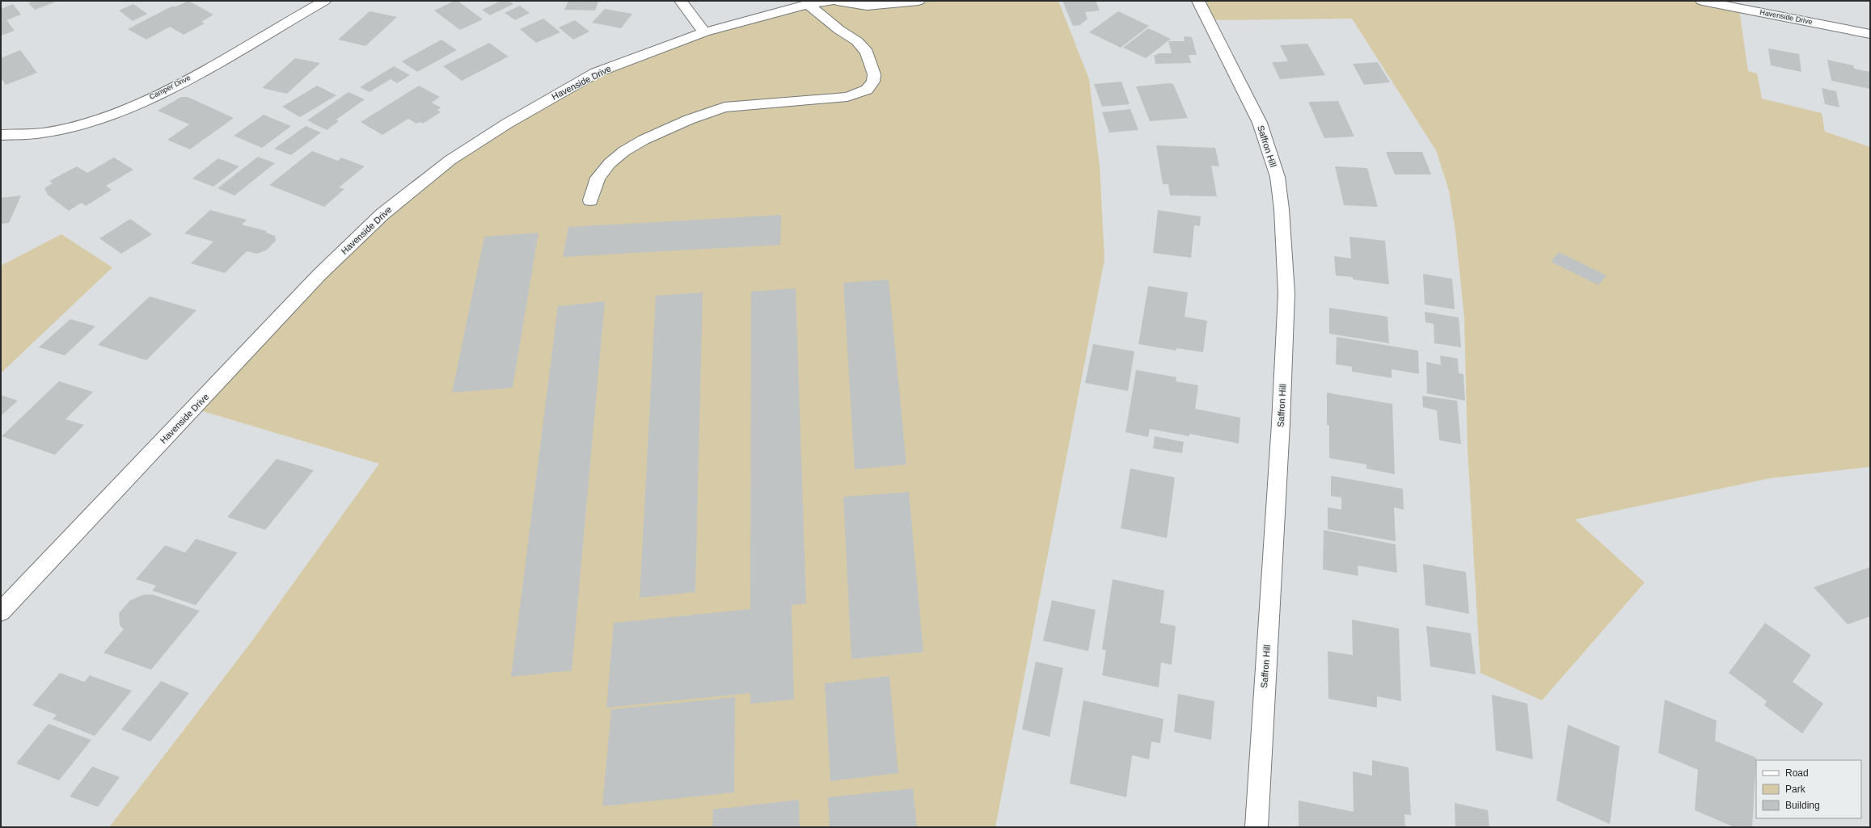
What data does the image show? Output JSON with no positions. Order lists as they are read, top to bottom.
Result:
{
  "streets": {
    "street": ["Havenside Drive", "Camper Drive", "Saffron Hill"]
  },
  "legend": ["Road", "Park", "Building"]
}
